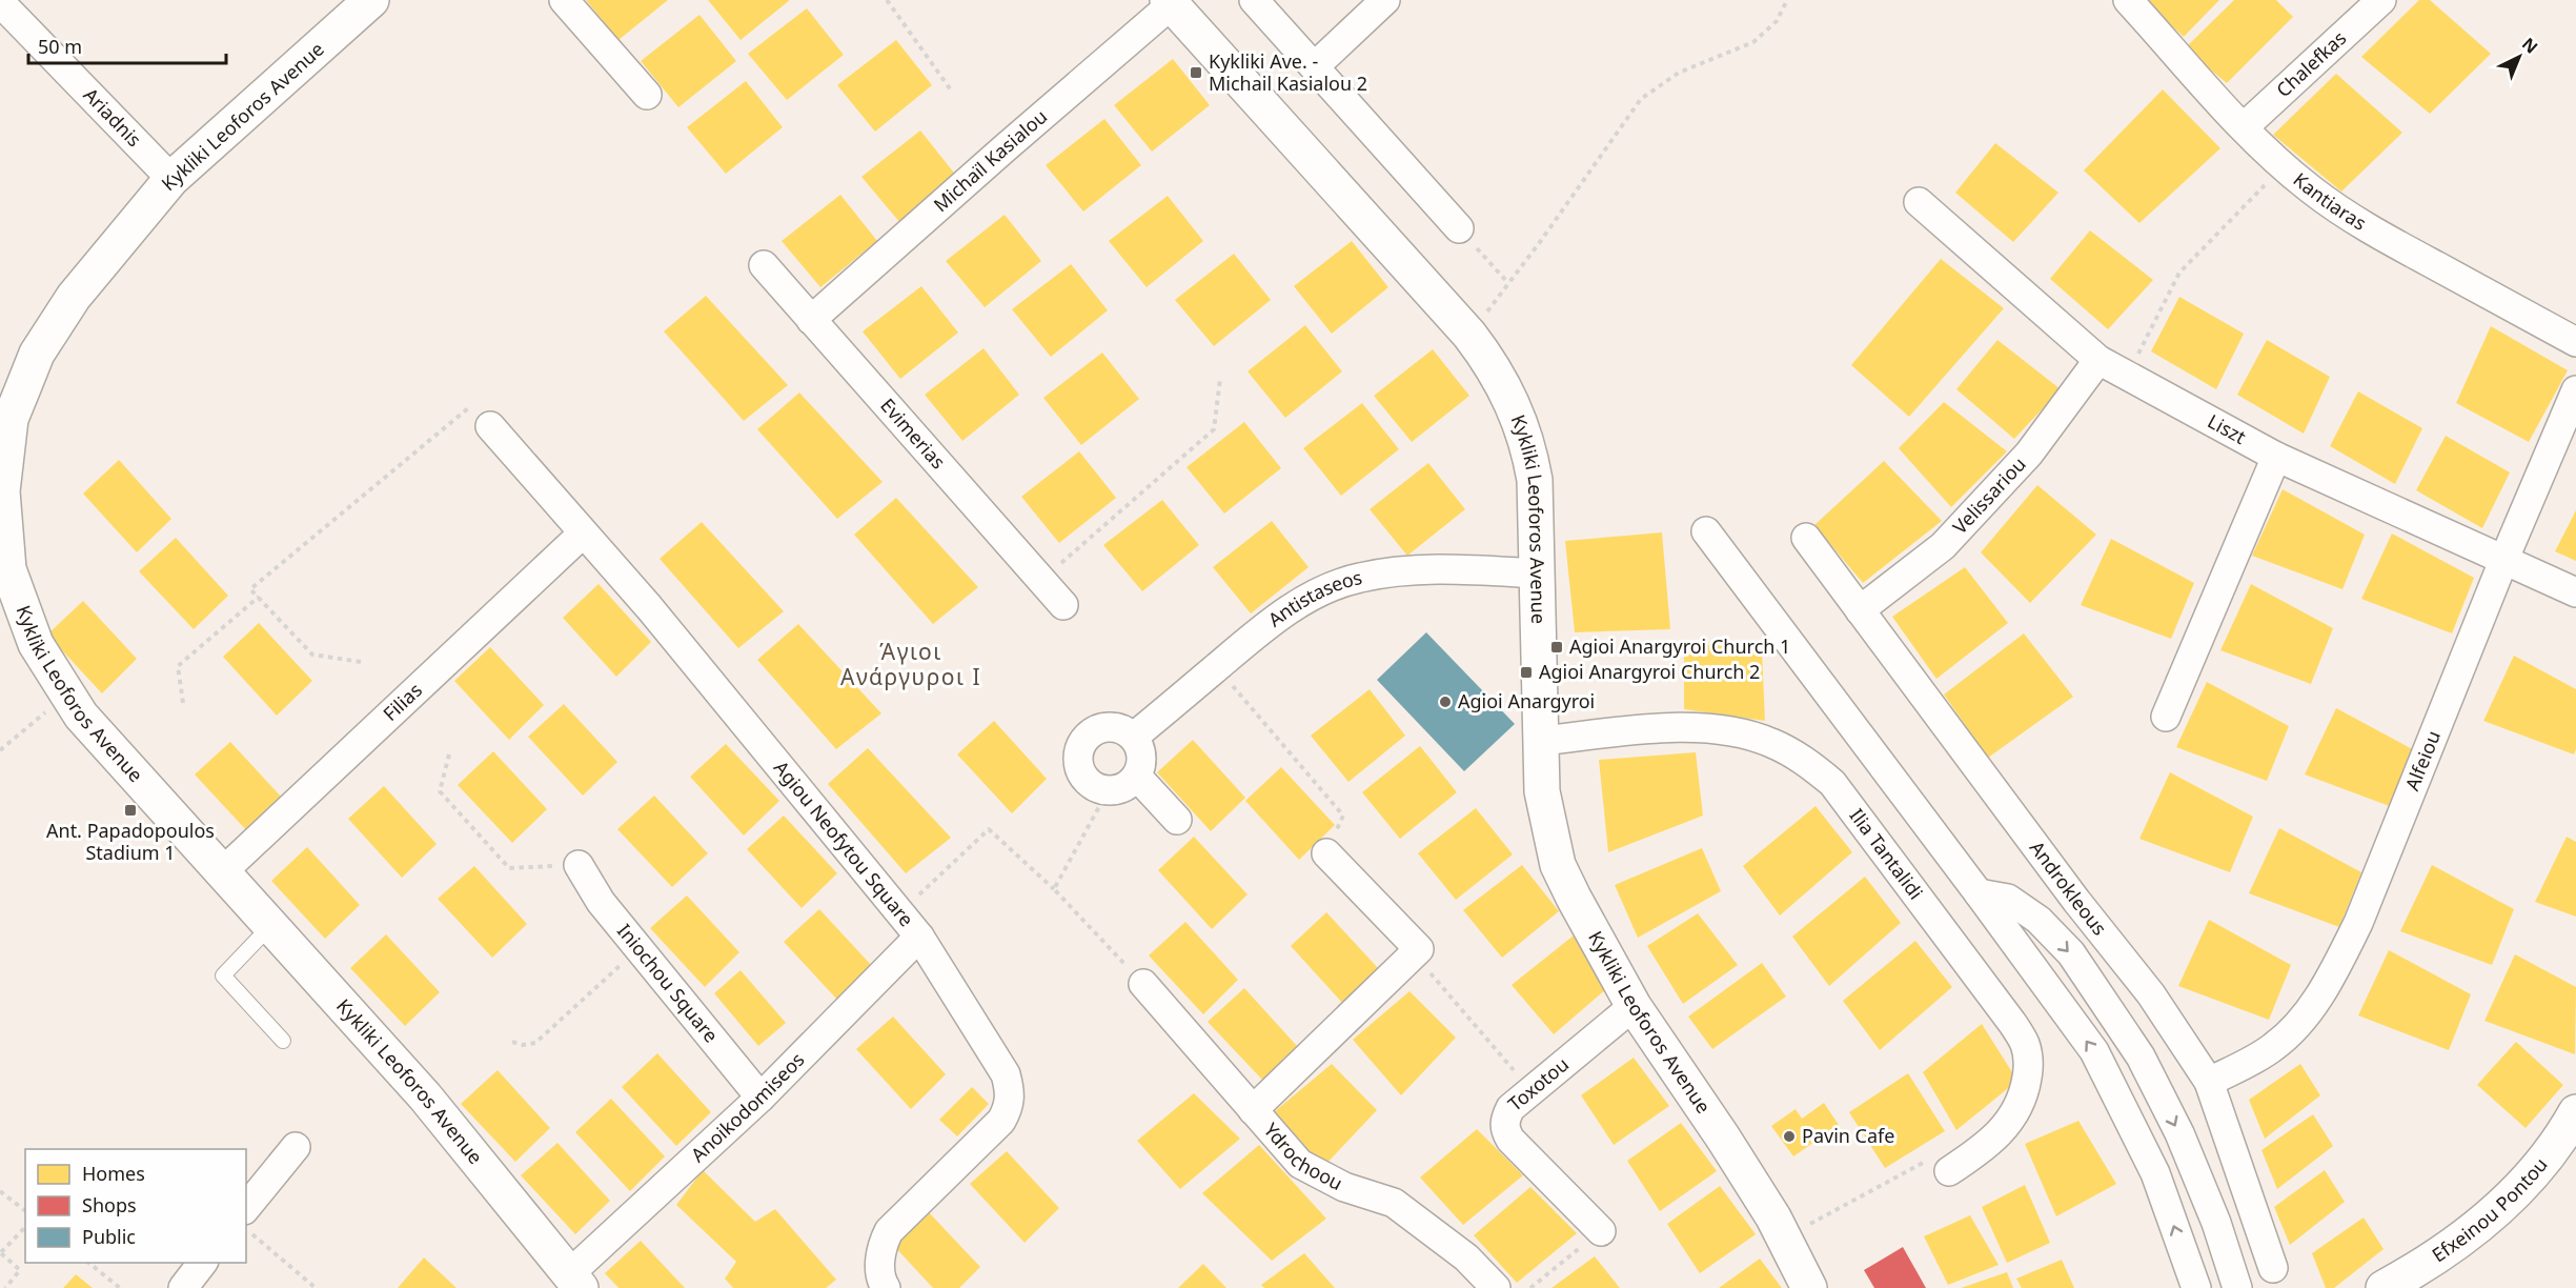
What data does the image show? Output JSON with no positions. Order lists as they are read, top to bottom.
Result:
{
  "streets": {
    "street": [
      "Chalefkas",
      "Kykliki Leoforos Avenue",
      "Ariadnis",
      "Michaïl Kasialou",
      "Kantiaras",
      "Liszt",
      "Evimerias",
      "Velissariou",
      "Antistaseos",
      "Filias",
      "Alfeiou",
      "Agiou Neofytou Square",
      "Ilia Tantalidi",
      "Androkleous",
      "Iniochou Square",
      "Toxotou",
      "Anoikodomiseos",
      "Ydrochoou",
      "Efxeinou Pontou"
    ]
  },
  "crossings": [
    ["Chalefkas", "Kantiaras"],
    ["Kykliki Leoforos Avenue", "Ariadnis"],
    ["Kykliki Leoforos Avenue", "Michaïl Kasialou"],
    ["Kykliki Leoforos Avenue", "Antistaseos"],
    ["Kykliki Leoforos Avenue", "Filias"],
    ["Kykliki Leoforos Avenue", "Ilia Tantalidi"],
    ["Kykliki Leoforos Avenue", "Toxotou"],
    ["Kykliki Leoforos Avenue", "Anoikodomiseos"],
    ["Michaïl Kasialou", "Evimerias"],
    ["Liszt", "Velissariou"],
    ["Liszt", "Alfeiou"],
    ["Velissariou", "Androkleous"],
    ["Filias", "Agiou Neofytou Square"],
    ["Alfeiou", "Androkleous"],
    ["Agiou Neofytou Square", "Anoikodomiseos"],
    ["Iniochou Square", "Anoikodomiseos"]
  ],
  "districts": ["Άγιοι Ανάργυροι Ι"],
  "places": {
    "transit": [
      "Kykliki Ave. - Michail Kasialou 2",
      "Agioi Anargyroi Church 1",
      "Agioi Anargyroi Church 2",
      "Ant. Papadopoulos Stadium 1"
    ],
    "other": ["Agioi Anargyroi", "Pavin Cafe"]
  },
  "legend": ["Homes", "Shops", "Public"],
  "scale_bar": "50 m",
  "north": "top right"
}
